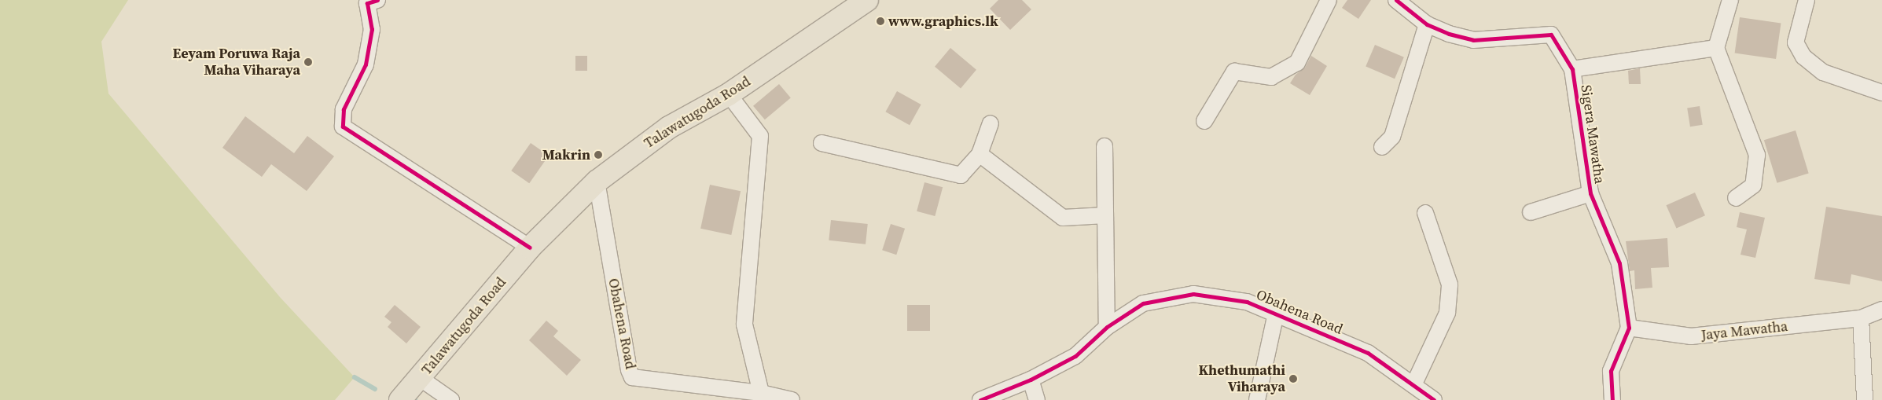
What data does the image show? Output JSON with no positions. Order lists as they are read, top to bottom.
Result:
{
  "streets": {
    "main road": ["Talawatugoda Road"],
    "street": ["Sigera Mawatha", "Obahena Road", "Jaya Mawatha"]
  },
  "crossings": [
    ["Talawatugoda Road", "Obahena Road"],
    ["Sigera Mawatha", "Jaya Mawatha"]
  ],
  "places": [
    "www.graphics.lk",
    "Eeyam Poruwa Raja Maha Viharaya",
    "Makrin",
    "Khethumathi Viharaya"
  ]
}
